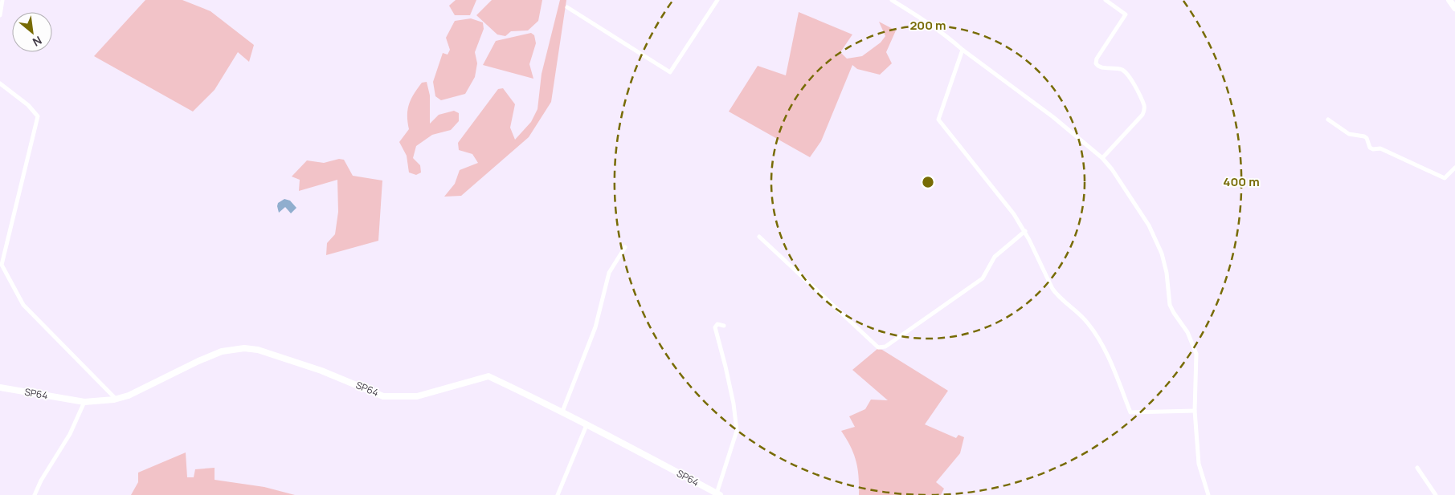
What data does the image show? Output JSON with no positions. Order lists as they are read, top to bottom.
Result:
{
  "streets": {
    "street": ["SP64"]
  },
  "north": "bottom right",
  "rings": ["200 m", "400 m"]
}
